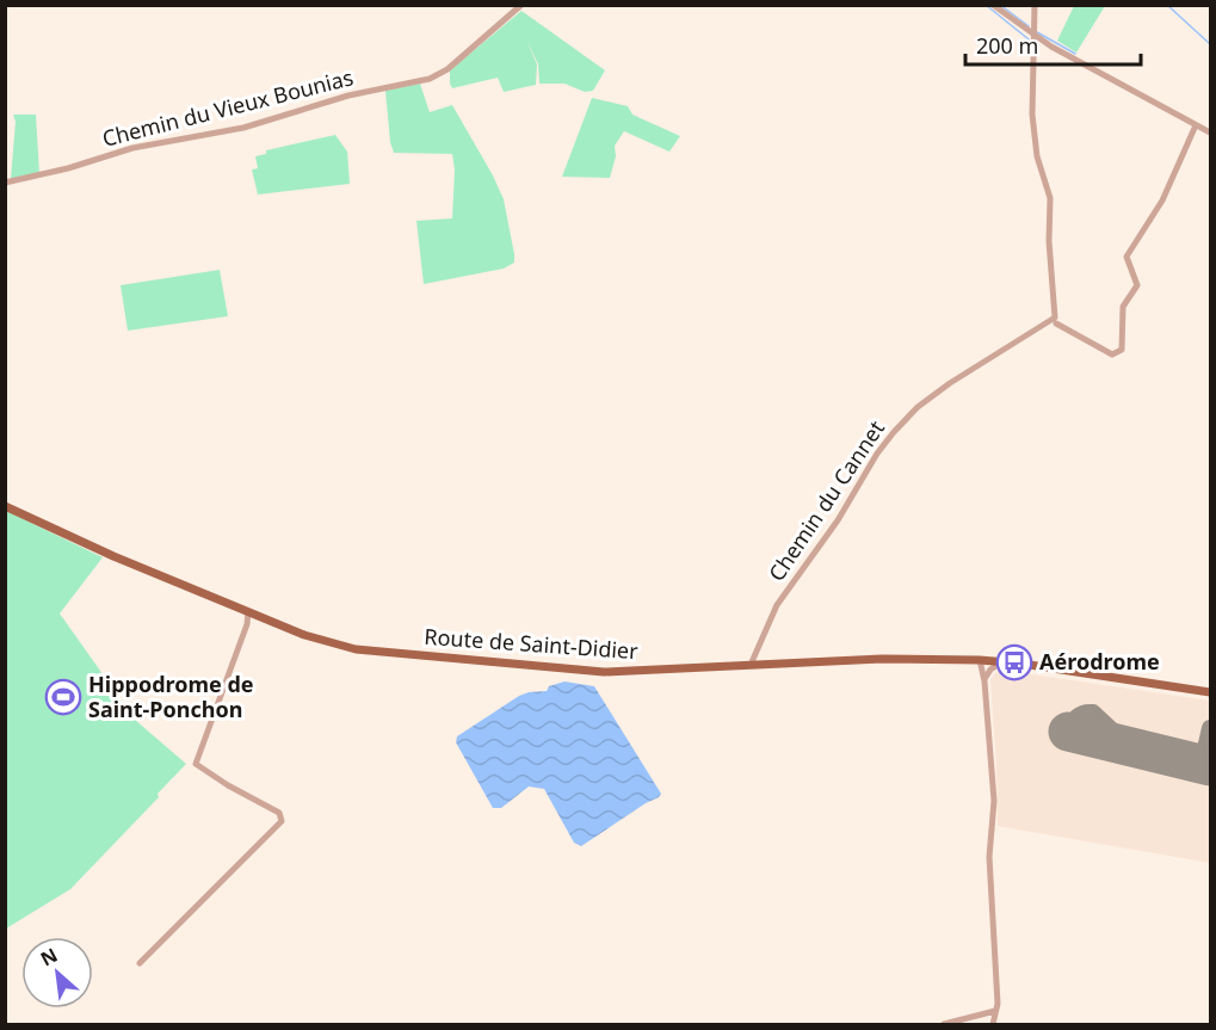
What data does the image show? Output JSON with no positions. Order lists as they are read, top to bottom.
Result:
{
  "streets": {
    "main road": ["Route de Saint-Didier"],
    "street": ["Chemin du Vieux Bounias", "Chemin du Cannet"]
  },
  "crossings": [
    ["Chemin du Cannet", "Route de Saint-Didier"]
  ],
  "places": {
    "bus stop": ["Aérodrome"],
    "sports": ["Hippodrome de Saint-Ponchon"]
  },
  "scale_bar": "200 m",
  "north": "top left"
}
